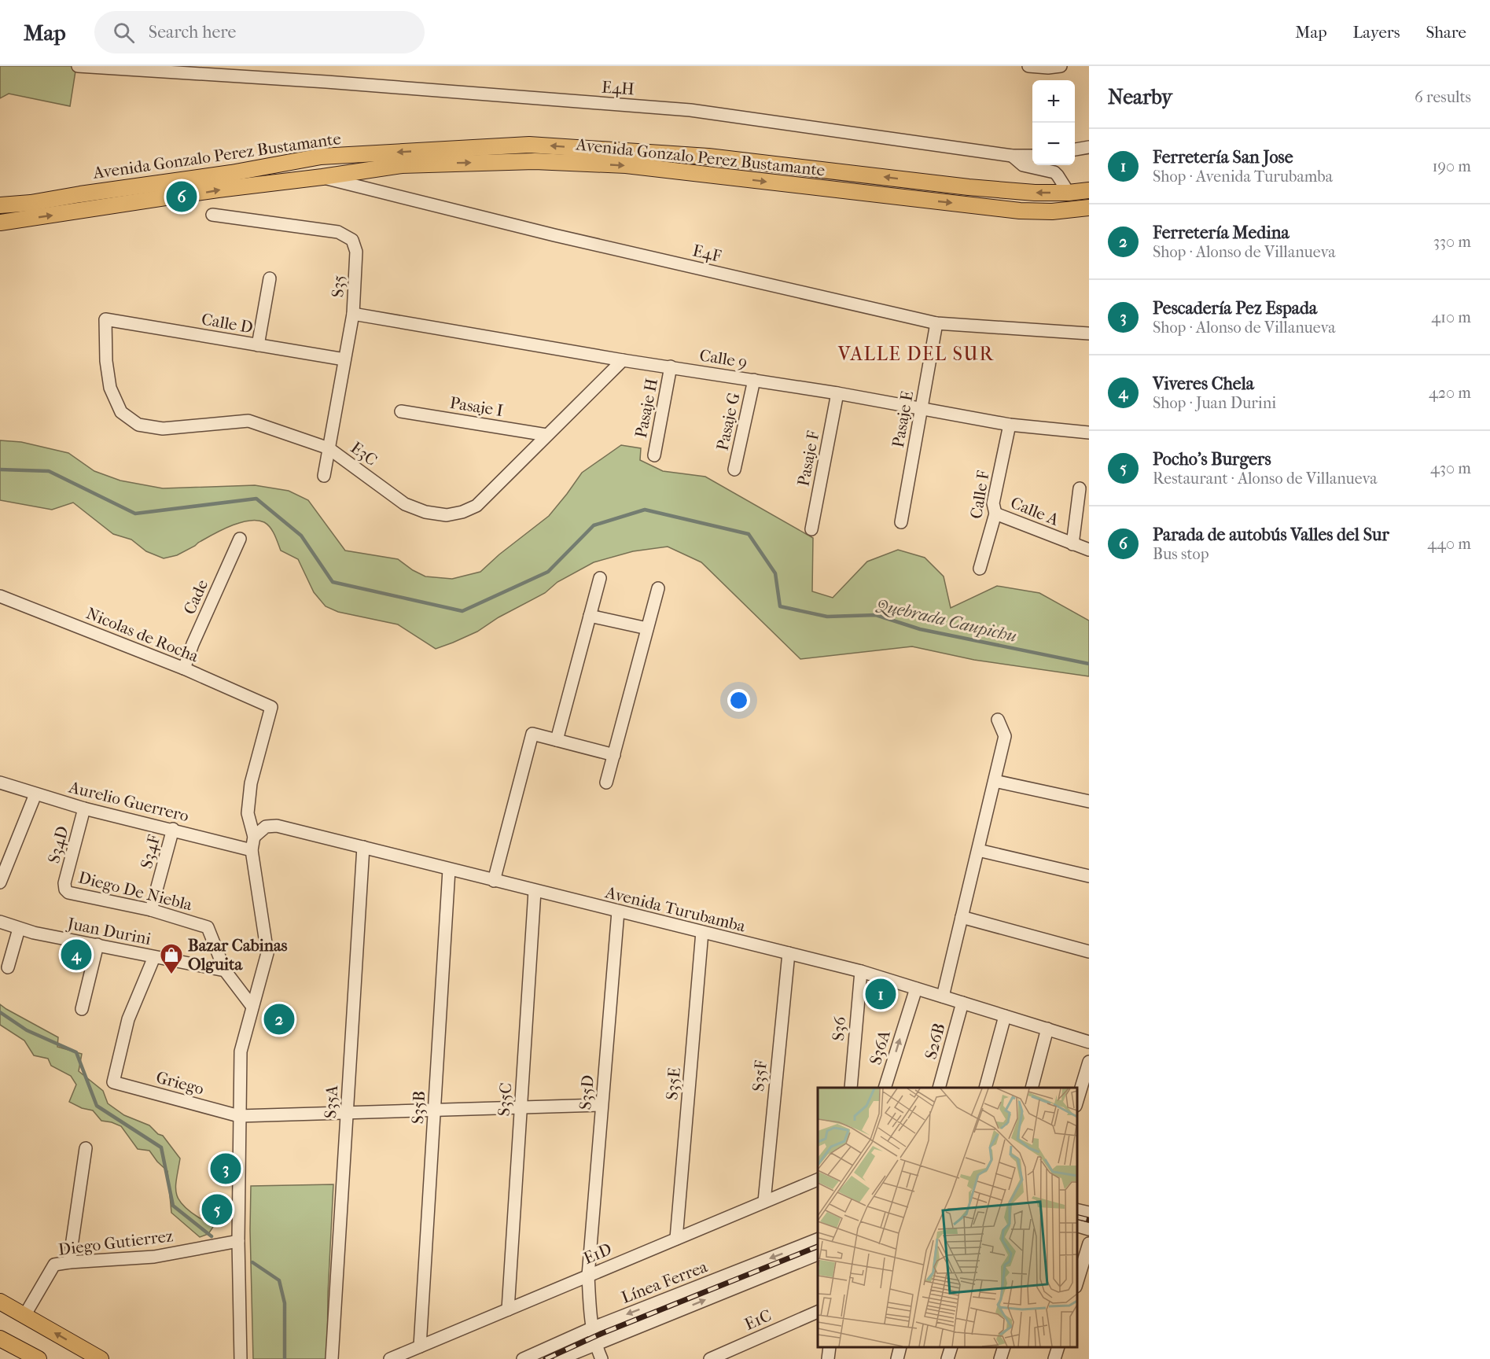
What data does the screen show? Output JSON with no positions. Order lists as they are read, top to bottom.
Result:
{
  "streets": {
    "main road": ["Avenida Gonzalo Perez Bustamante"],
    "street": [
      "E4H",
      "E4F",
      "S35",
      "Calle D",
      "Calle 9",
      "Pasaje I",
      "Pasaje H",
      "Pasaje E",
      "Pasaje G",
      "E3C",
      "Pasaje F",
      "Calle F",
      "Calle A",
      "Cade",
      "Nicolas de Rocha",
      "Aurelio Guerrero",
      "S34D",
      "S34F",
      "Diego De Niebla",
      "Avenida Turubamba",
      "Juan Durini",
      "S36",
      "S26B",
      "S36A",
      "S35F",
      "Griego",
      "S35E",
      "S35D",
      "S35C",
      "S35A",
      "S35B",
      "Diego Gutierrez",
      "E1D",
      "Línea Ferrea",
      "E1C"
    ]
  },
  "crossings": [
    ["E4H", "Avenida Gonzalo Perez Bustamante"],
    ["Avenida Gonzalo Perez Bustamante", "E4F"],
    ["E4F", "Pasaje E"],
    ["S35", "Calle D"],
    ["S35", "Calle 9"],
    ["S35", "E3C"],
    ["Calle D", "E3C"],
    ["Calle 9", "Pasaje H"],
    ["Calle 9", "Pasaje E"],
    ["Calle 9", "Pasaje G"],
    ["Calle 9", "E3C"],
    ["Calle 9", "Pasaje F"],
    ["Calle 9", "Calle F"],
    ["Pasaje I", "E3C"],
    ["Calle F", "Calle A"],
    ["Cade", "Nicolas de Rocha"],
    ["Nicolas de Rocha", "Avenida Turubamba"],
    ["Aurelio Guerrero", "S34D"],
    ["Aurelio Guerrero", "S34F"],
    ["S34D", "Diego De Niebla"],
    ["S34F", "Diego De Niebla"],
    ["Diego De Niebla", "Juan Durini"],
    ["Avenida Turubamba", "S36"],
    ["Avenida Turubamba", "S26B"],
    ["Avenida Turubamba", "S36A"],
    ["Avenida Turubamba", "S35F"],
    ["Avenida Turubamba", "S35E"],
    ["Avenida Turubamba", "S35D"],
    ["Avenida Turubamba", "S35C"],
    ["Avenida Turubamba", "S35A"],
    ["Avenida Turubamba", "S35B"],
    ["Juan Durini", "Griego"],
    ["S35F", "E1D"],
    ["Griego", "S35D"],
    ["Griego", "S35C"],
    ["Griego", "S35A"],
    ["Griego", "S35B"],
    ["S35E", "E1D"],
    ["S35D", "E1D"],
    ["S35D", "Línea Ferrea"],
    ["S35C", "E1D"],
    ["S35B", "E1D"]
  ],
  "districts": ["VALLE DEL SUR"],
  "water": ["Quebrada Caupichu"],
  "places": {
    "shop": ["Bazar Cabinas Olguita"]
  },
  "page": {
    "header": "Map",
    "search": "Search here",
    "nav": ["Map", "Layers", "Share"],
    "heading": ["Nearby", "6 results"],
    "map_buttons": ["+", "−"],
    "list": [
      {
        "mark": "1",
        "name": "Ferretería San Jose",
        "note": "Shop · Avenida Turubamba",
        "value": "190 m"
      },
      {
        "mark": "2",
        "name": "Ferretería Medina",
        "note": "Shop · Alonso de Villanueva",
        "value": "330 m"
      },
      {
        "mark": "3",
        "name": "Pescadería Pez Espada",
        "note": "Shop · Alonso de Villanueva",
        "value": "410 m"
      },
      {
        "mark": "4",
        "name": "Viveres Chela",
        "note": "Shop · Juan Durini",
        "value": "420 m"
      },
      {
        "mark": "5",
        "name": "Pocho's Burgers",
        "note": "Restaurant · Alonso de Villanueva",
        "value": "430 m"
      },
      {
        "mark": "6",
        "name": "Parada de autobús Valles del Sur",
        "note": "Bus stop",
        "value": "440 m"
      }
    ],
    "pins": [
      "6",
      "4",
      "1",
      "2",
      "3",
      "5"
    ]
  }
}
